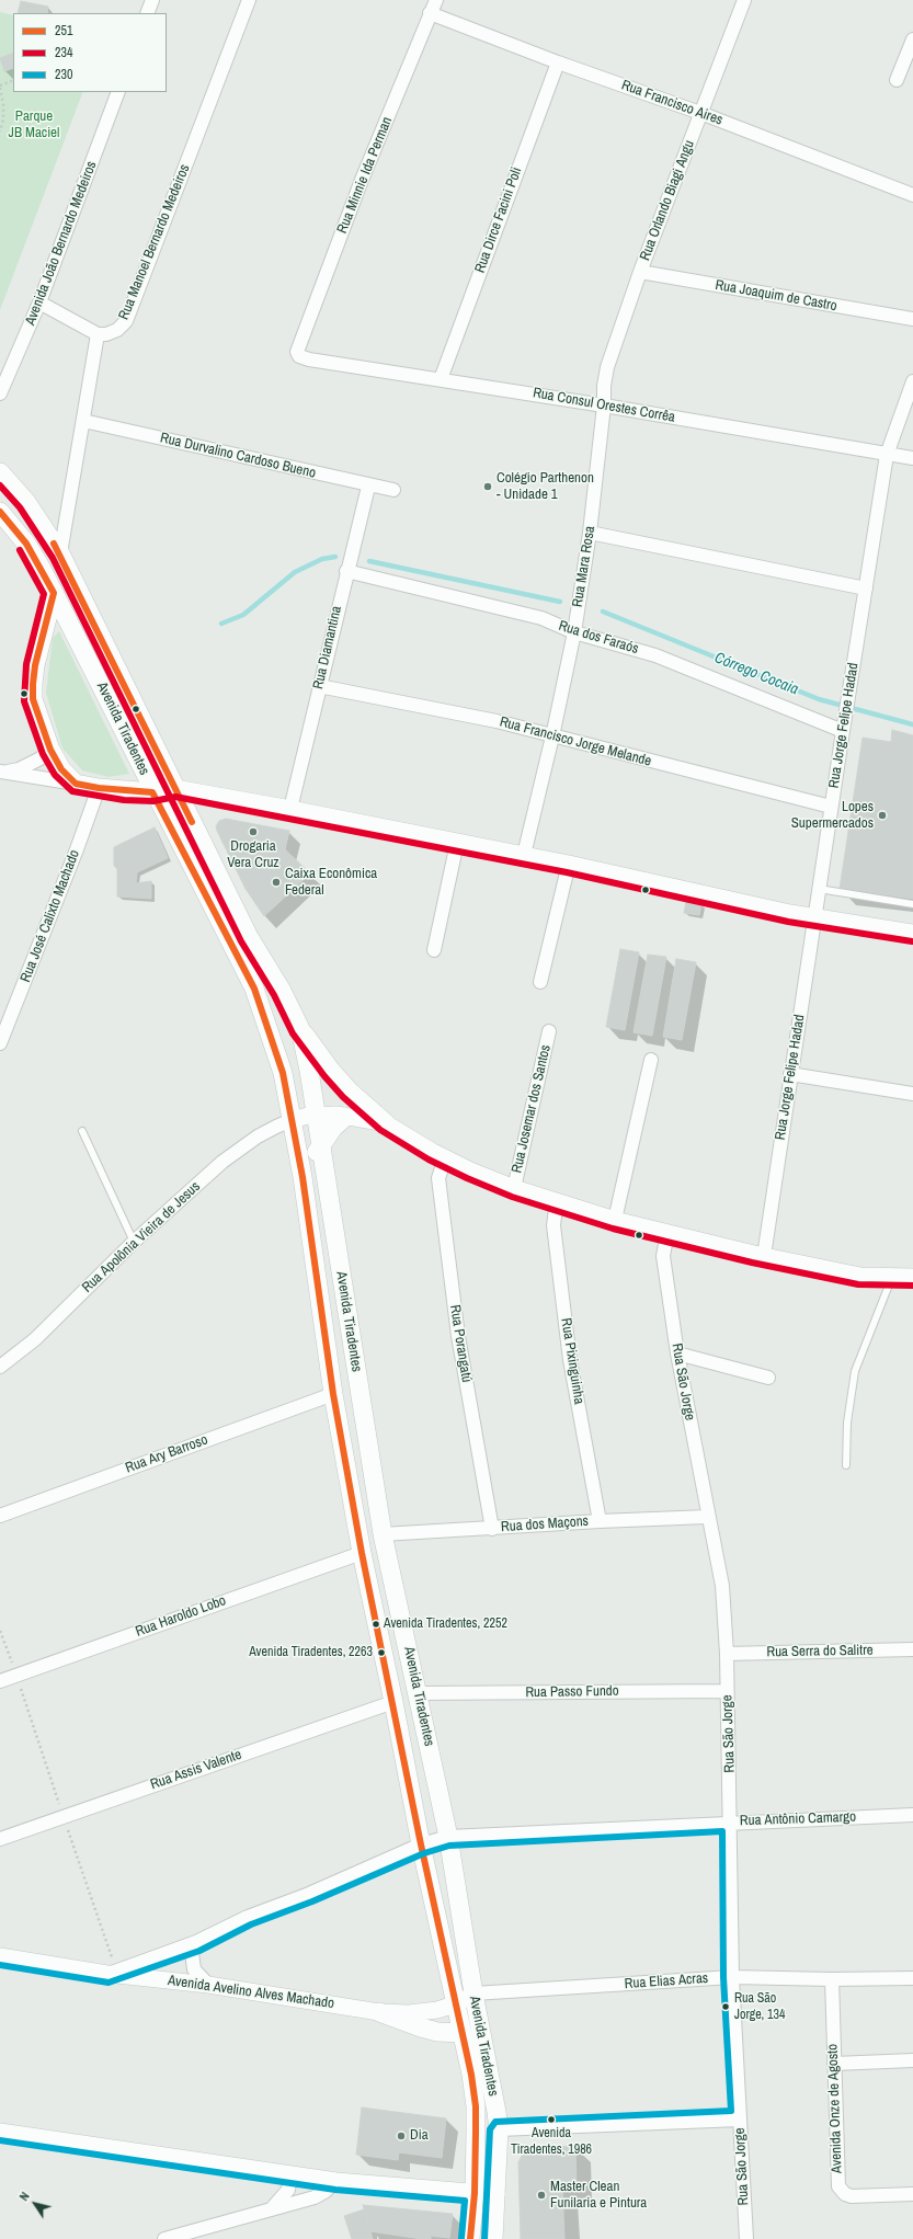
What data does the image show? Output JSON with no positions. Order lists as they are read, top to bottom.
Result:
{
  "streets": {
    "main road": ["Avenida Tiradentes"],
    "street": [
      "Rua Francisco Aires",
      "Rua Minnie Ida Perman",
      "Rua Orlando Biagi Angu",
      "Rua Dirce Facini Poli",
      "Rua Manoel Bernardo Medeiros",
      "Avenida João Bernardo Medeiros",
      "Rua Joaquim de Castro",
      "Rua Consul Orestes Corrêa",
      "Rua Durvalino Cardoso Bueno",
      "Rua Mara Rosa",
      "Rua dos Faraós",
      "Rua Diamantina",
      "Rua Jorge Felipe Hadad",
      "Rua Francisco Jorge Melande",
      "Rua José Calixto Machado",
      "Rua Josemar dos Santos",
      "Rua Apolônia Vieira de Jesus",
      "Rua Porangatú",
      "Rua Pixinguinha",
      "Rua São Jorge",
      "Rua Ary Barroso",
      "Rua dos Maçons",
      "Rua Haroldo Lobo",
      "Rua Serra do Salitre",
      "Rua Passo Fundo",
      "Rua Assis Valente",
      "Rua Antônio Camargo",
      "Rua Elias Acras",
      "Avenida Avelino Alves Machado",
      "Avenida Onze de Agosto"
    ]
  },
  "crossings": [
    ["Rua Francisco Aires", "Rua Minnie Ida Perman"],
    ["Rua Francisco Aires", "Rua Orlando Biagi Angu"],
    ["Rua Francisco Aires", "Rua Dirce Facini Poli"],
    ["Rua Minnie Ida Perman", "Rua Consul Orestes Corrêa"],
    ["Rua Orlando Biagi Angu", "Rua Joaquim de Castro"],
    ["Rua Orlando Biagi Angu", "Rua Consul Orestes Corrêa"],
    ["Rua Orlando Biagi Angu", "Rua Mara Rosa"],
    ["Rua Dirce Facini Poli", "Rua Consul Orestes Corrêa"],
    ["Rua Consul Orestes Corrêa", "Rua Mara Rosa"],
    ["Rua Consul Orestes Corrêa", "Rua Jorge Felipe Hadad"],
    ["Rua Durvalino Cardoso Bueno", "Rua Diamantina"],
    ["Rua Mara Rosa", "Rua dos Faraós"],
    ["Rua Mara Rosa", "Rua Francisco Jorge Melande"],
    ["Rua dos Faraós", "Rua Diamantina"],
    ["Rua dos Faraós", "Rua Jorge Felipe Hadad"],
    ["Rua Diamantina", "Rua Francisco Jorge Melande"],
    ["Rua Jorge Felipe Hadad", "Rua Francisco Jorge Melande"],
    ["Avenida Tiradentes", "Rua Apolônia Vieira de Jesus"],
    ["Avenida Tiradentes", "Rua Ary Barroso"],
    ["Avenida Tiradentes", "Rua dos Maçons"],
    ["Avenida Tiradentes", "Rua Haroldo Lobo"],
    ["Avenida Tiradentes", "Rua Passo Fundo"],
    ["Avenida Tiradentes", "Rua Assis Valente"],
    ["Avenida Tiradentes", "Rua Antônio Camargo"],
    ["Avenida Tiradentes", "Rua Elias Acras"],
    ["Avenida Tiradentes", "Avenida Avelino Alves Machado"],
    ["Rua Porangatú", "Rua dos Maçons"],
    ["Rua Pixinguinha", "Rua dos Maçons"],
    ["Rua São Jorge", "Rua dos Maçons"],
    ["Rua São Jorge", "Rua Serra do Salitre"],
    ["Rua São Jorge", "Rua Passo Fundo"],
    ["Rua São Jorge", "Rua Antônio Camargo"],
    ["Rua São Jorge", "Rua Elias Acras"],
    ["Rua Antônio Camargo", "Avenida Avelino Alves Machado"],
    ["Rua Elias Acras", "Avenida Avelino Alves Machado"],
    ["Rua Elias Acras", "Avenida Onze de Agosto"]
  ],
  "water": ["Córrego Cocaia"],
  "parks": ["Parque JB Maciel"],
  "places": [
    "Colégio Parthenon - Unidade 1",
    "Lopes Supermercados",
    "Drogaria Vera Cruz",
    "Caixa Econômica Federal",
    "Avenida Tiradentes, 2252",
    "Avenida Tiradentes, 2263",
    "Rua São Jorge, 134",
    "Avenida Tiradentes, 1986",
    "Dia",
    "Master Clean Funilaria e Pintura"
  ],
  "lines": ["transit line 234", "transit line 251", "transit line 230"],
  "legend": ["251", "234", "230"],
  "north": "top left"
}
